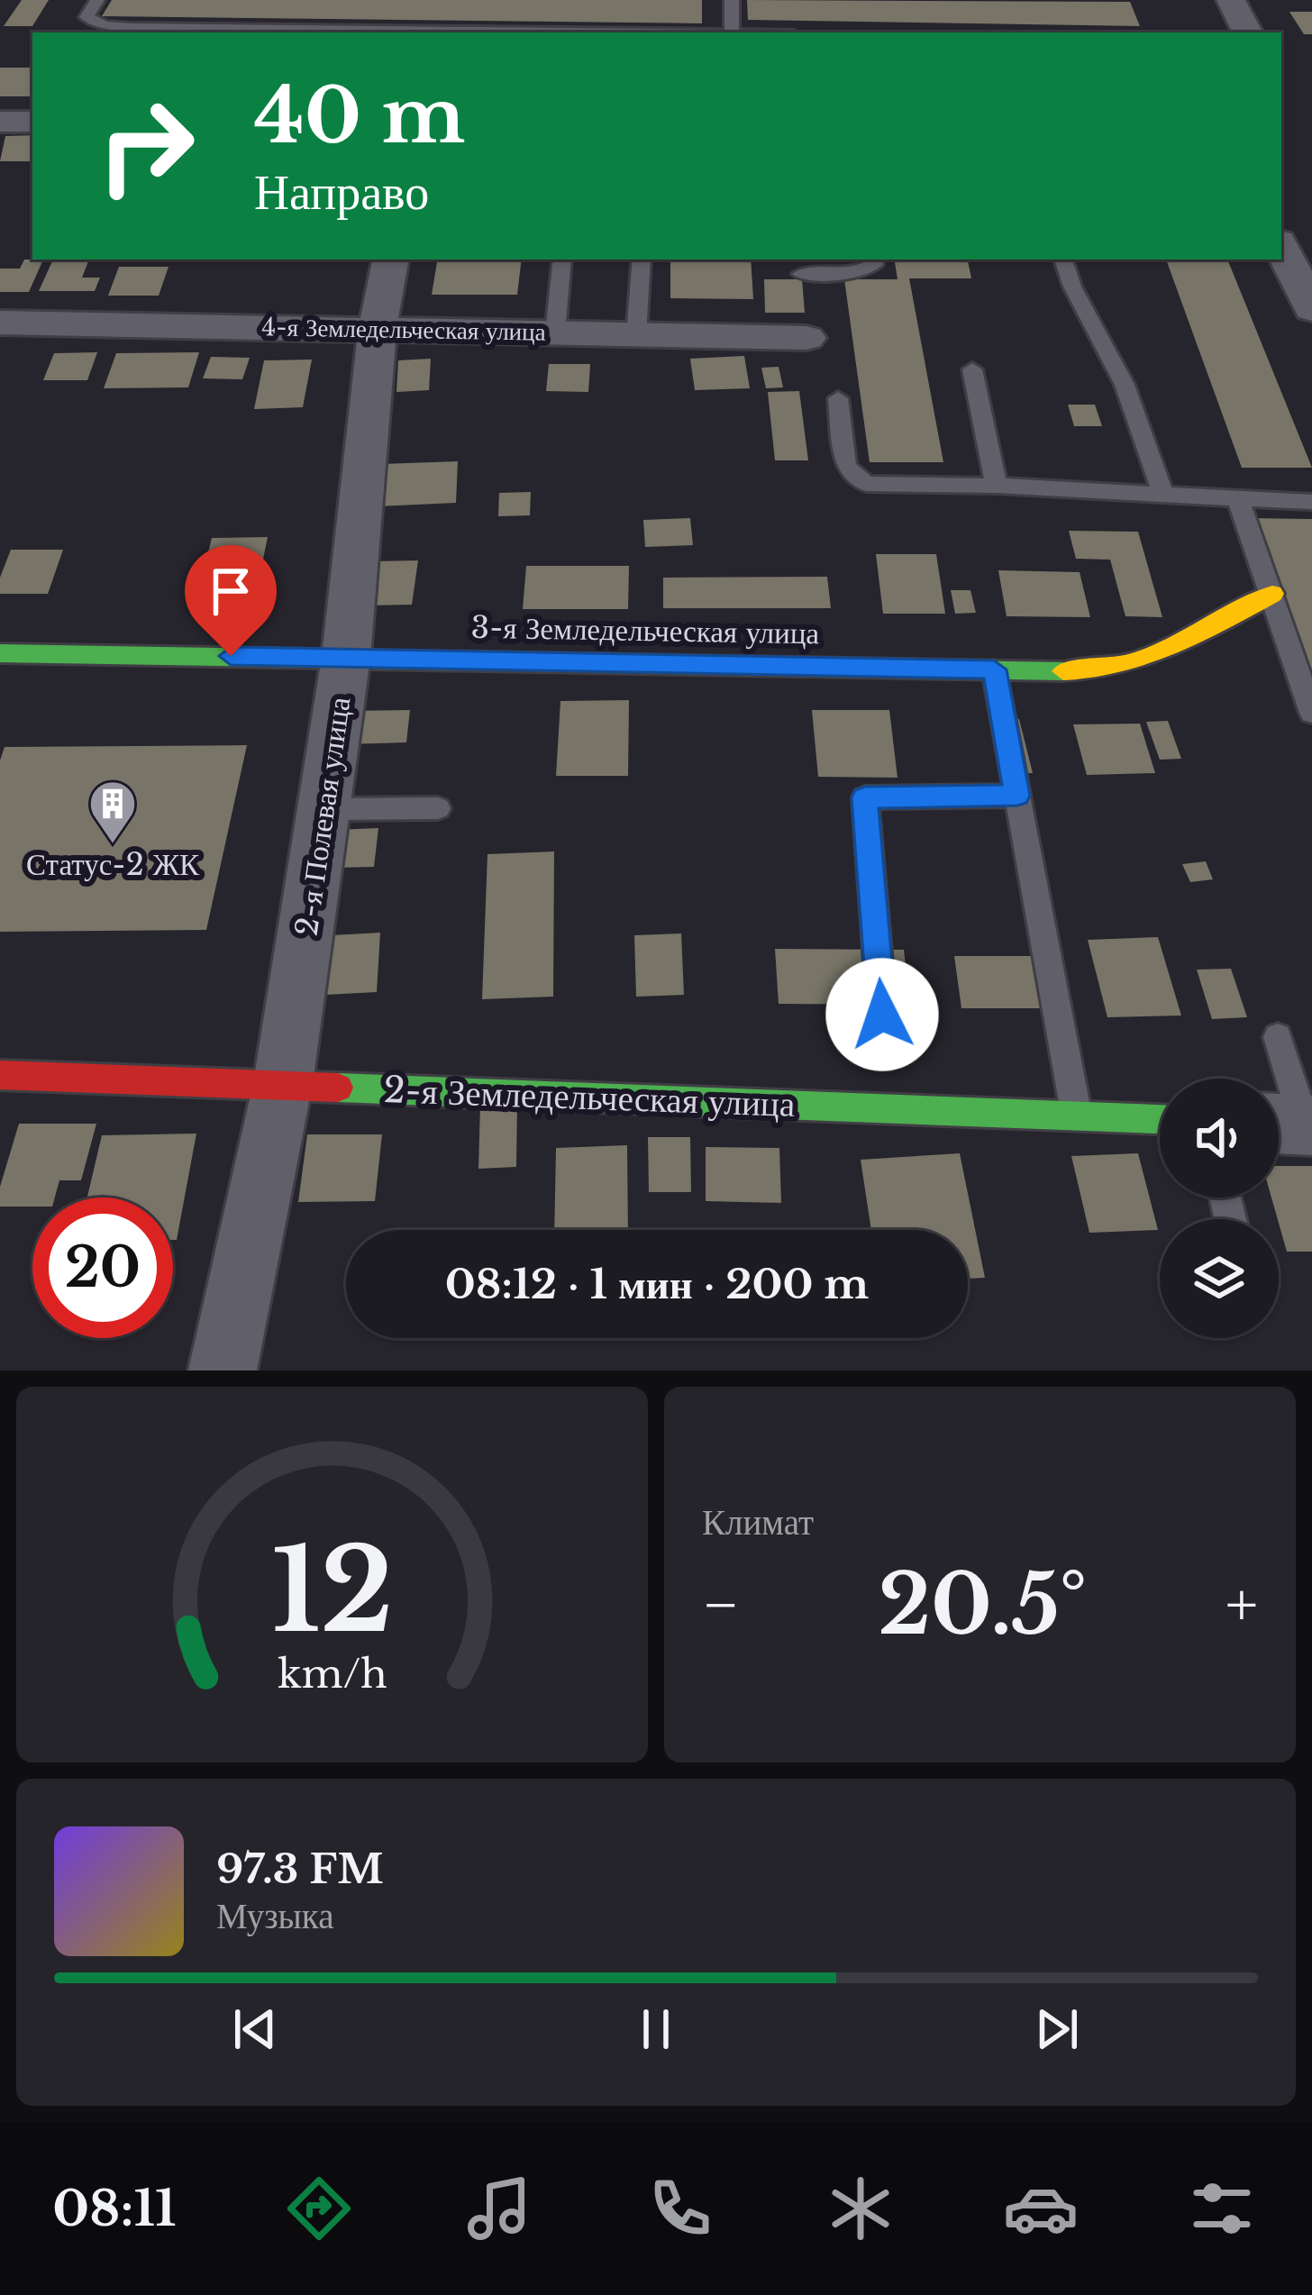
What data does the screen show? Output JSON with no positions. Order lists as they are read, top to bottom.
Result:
{
  "streets": {
    "street": [
      "4-я Земледельческая улица",
      "3-я Земледельческая улица",
      "2-я Полевая улица",
      "2-я Земледельческая улица"
    ]
  },
  "crossings": [
    ["4-я Земледельческая улица", "2-я Полевая улица"],
    ["3-я Земледельческая улица", "2-я Полевая улица"],
    ["2-я Полевая улица", "2-я Земледельческая улица"]
  ],
  "places": {
    "building": ["Статус-2 ЖК"]
  },
  "page": {
    "turn": ["40 m", "Направо"],
    "limit": "20",
    "trip": "08:12 · 1 мин · 200 m",
    "tile": "Климат",
    "heat": ["−", "20.5°", "+"],
    "song": ["97.3 FM", "Музыка"],
    "tabs": "08:11",
    "gauge": ["12", "km/h"]
  }
}
